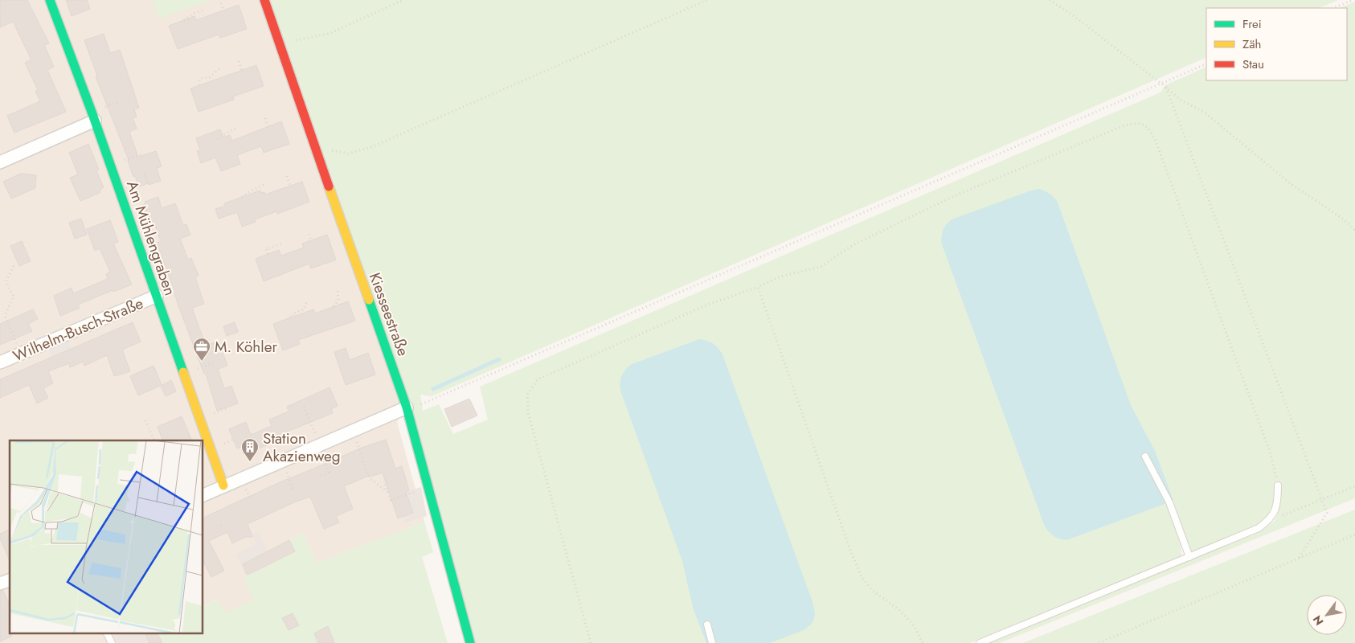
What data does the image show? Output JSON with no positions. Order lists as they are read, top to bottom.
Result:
{
  "streets": {
    "street": ["Am Mühlengraben", "Kiesseestraße", "Wilhelm-Busch-Straße"]
  },
  "crossings": [
    ["Am Mühlengraben", "Wilhelm-Busch-Straße"]
  ],
  "places": {
    "office": ["M. Köhler"],
    "building": ["Station Akazienweg"]
  },
  "legend": ["Frei", "Zäh", "Stau"],
  "north": "bottom left"
}
